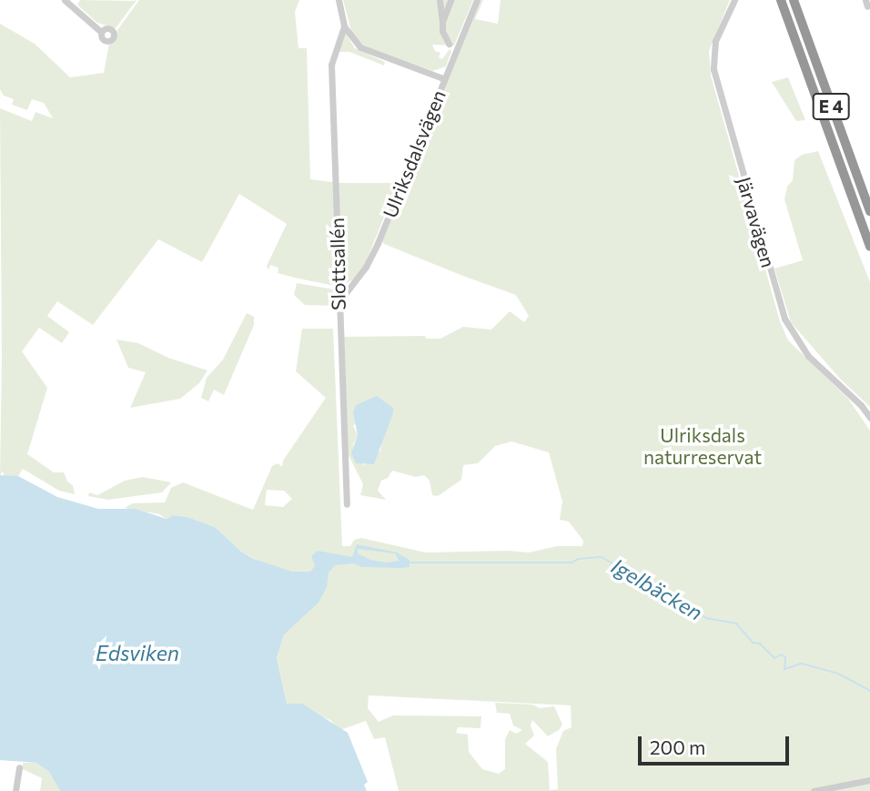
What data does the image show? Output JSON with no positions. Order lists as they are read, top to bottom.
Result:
{
  "streets": {
    "highway": ["E 4"],
    "street": ["Ulriksdalsvägen", "Järvavägen", "Slottsallén"]
  },
  "crossings": [
    ["Ulriksdalsvägen", "Slottsallén"]
  ],
  "water": ["Igelbäcken", "Edsviken"],
  "parks": ["Ulriksdals naturreservat"],
  "scale_bar": "200 m"
}
